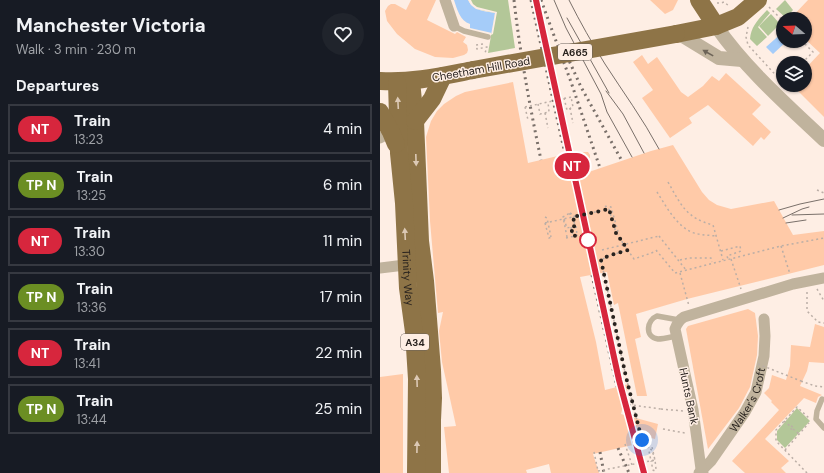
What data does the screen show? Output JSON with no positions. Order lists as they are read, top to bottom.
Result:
{
  "streets": {
    "highway": [
      "A665",
      "Cheetham Hill Road",
      "Trinity Way",
      "A34"
    ],
    "street": ["Hunts Bank", "Walker's Croft"]
  },
  "crossings": [
    ["Cheetham Hill Road", "Trinity Way"],
    ["Hunts Bank", "Walker's Croft"]
  ],
  "north": "left",
  "page": {
    "heading": [
      ["Manchester Victoria", "Walk · 3 min · 230 m"],
      "Departures"
    ],
    "on_map": "NT",
    "list": [
      {
        "mark": "NT",
        "name": "Train",
        "note": "13:23",
        "value": "4 min"
      },
      {
        "mark": "TP N",
        "name": "Train",
        "note": "13:25",
        "value": "6 min"
      },
      {
        "mark": "NT",
        "name": "Train",
        "note": "13:30",
        "value": "11 min"
      },
      {
        "mark": "TP N",
        "name": "Train",
        "note": "13:36",
        "value": "17 min"
      },
      {
        "mark": "NT",
        "name": "Train",
        "note": "13:41",
        "value": "22 min"
      },
      {
        "mark": "TP N",
        "name": "Train",
        "note": "13:44",
        "value": "25 min"
      }
    ]
  }
}
